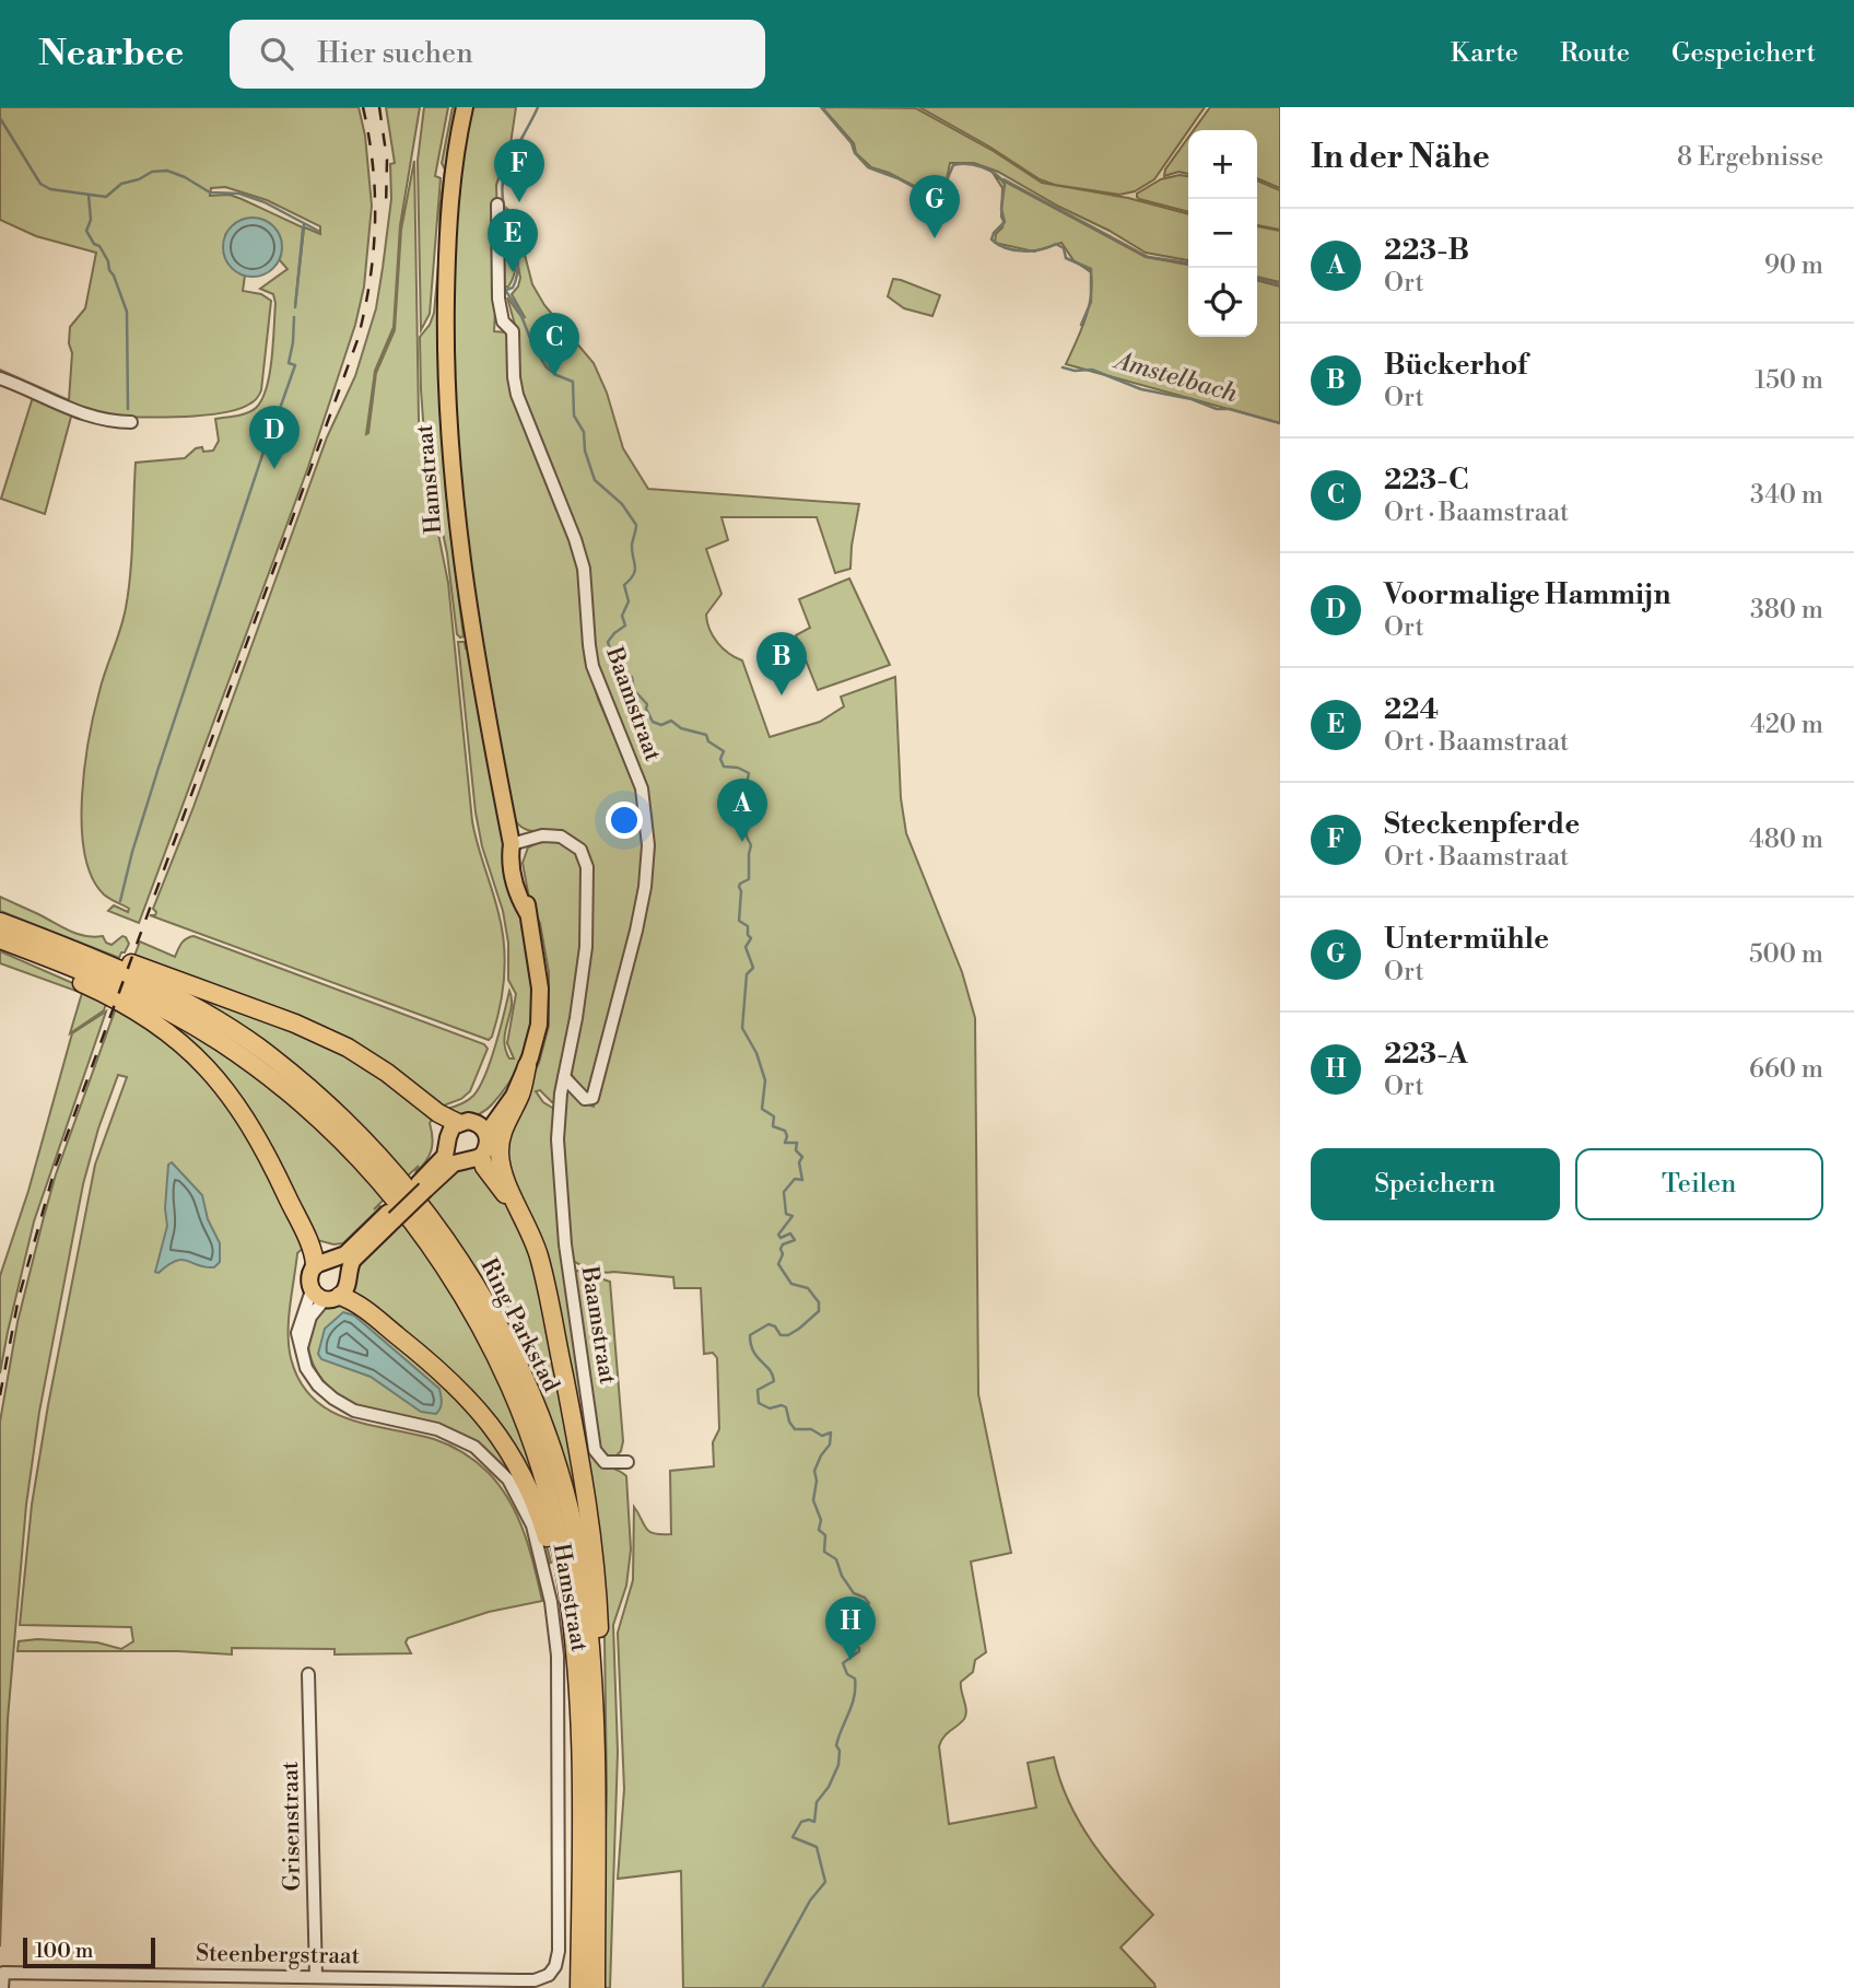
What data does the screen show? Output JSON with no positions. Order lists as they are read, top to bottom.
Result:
{
  "streets": {
    "highway": ["Ring Parkstad"],
    "main road": ["Hamstraat"],
    "street": ["Baamstraat", "Grisenstraat", "Steenbergstraat"]
  },
  "crossings": [
    ["Hamstraat", "Baamstraat"],
    ["Hamstraat", "Steenbergstraat"],
    ["Grisenstraat", "Steenbergstraat"]
  ],
  "water": ["Amstelbach"],
  "scale_bar": "100 m",
  "page": {
    "header": "Nearbee",
    "search": "Hier suchen",
    "nav": ["Karte", "Route", "Gespeichert"],
    "heading": ["In der Nähe", "8 Ergebnisse"],
    "map_buttons": ["+", "−"],
    "pins": [
      "F",
      "G",
      "E",
      "C",
      "D",
      "B",
      "A",
      "H"
    ],
    "list": [
      {
        "mark": "A",
        "name": "223-B",
        "note": "Ort",
        "value": "90 m"
      },
      {
        "mark": "B",
        "name": "Bückerhof",
        "note": "Ort",
        "value": "150 m"
      },
      {
        "mark": "C",
        "name": "223-C",
        "note": "Ort · Baamstraat",
        "value": "340 m"
      },
      {
        "mark": "D",
        "name": "Voormalige Hammijn",
        "note": "Ort",
        "value": "380 m"
      },
      {
        "mark": "E",
        "name": "224",
        "note": "Ort · Baamstraat",
        "value": "420 m"
      },
      {
        "mark": "F",
        "name": "Steckenpferde",
        "note": "Ort · Baamstraat",
        "value": "480 m"
      },
      {
        "mark": "G",
        "name": "Untermühle",
        "note": "Ort",
        "value": "500 m"
      },
      {
        "mark": "H",
        "name": "223-A",
        "note": "Ort",
        "value": "660 m"
      }
    ],
    "buttons": ["Speichern", "Teilen"],
    "scale": "100 m"
  }
}
